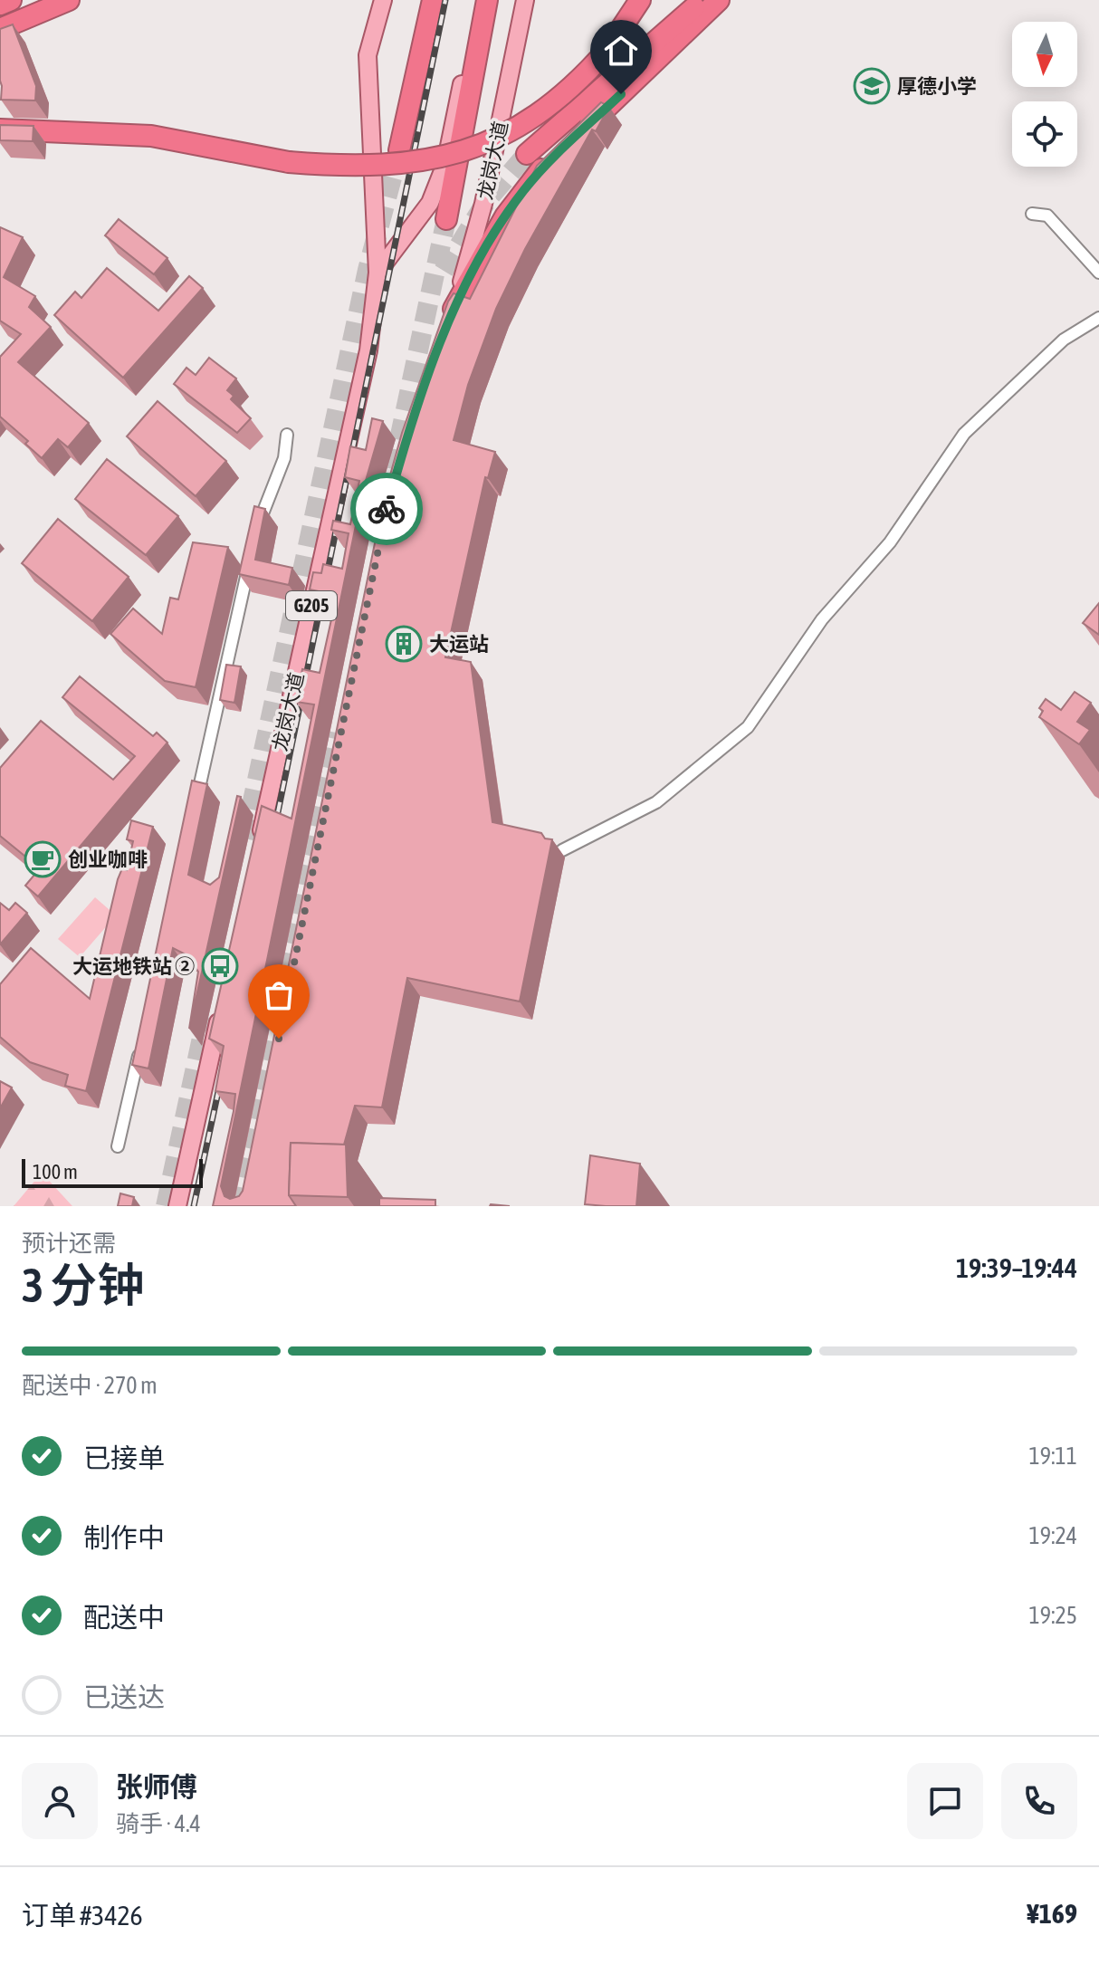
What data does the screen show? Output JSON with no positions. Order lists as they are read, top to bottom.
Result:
{
  "streets": {
    "highway": ["龙岗大道"],
    "main road": ["G205"]
  },
  "places": {
    "school or university": ["厚德小学"],
    "building": ["大运站"],
    "cafe": ["创业咖啡"],
    "bus stop": ["大运地铁站 ②"]
  },
  "scale_bar": "100 m",
  "north": "bottom",
  "page": {
    "scale": "100 m",
    "heading": ["3 分钟", "预计还需", "19:39–19:44"],
    "panel": [
      "张师傅",
      "骑手 · 4.4",
      "订单 #3426",
      "¥169"
    ],
    "bar": "配送中 · 270 m",
    "list": [
      ["已接单", "19:11"],
      ["制作中", "19:24"],
      ["配送中", "19:25"],
      "已送达"
    ]
  }
}
